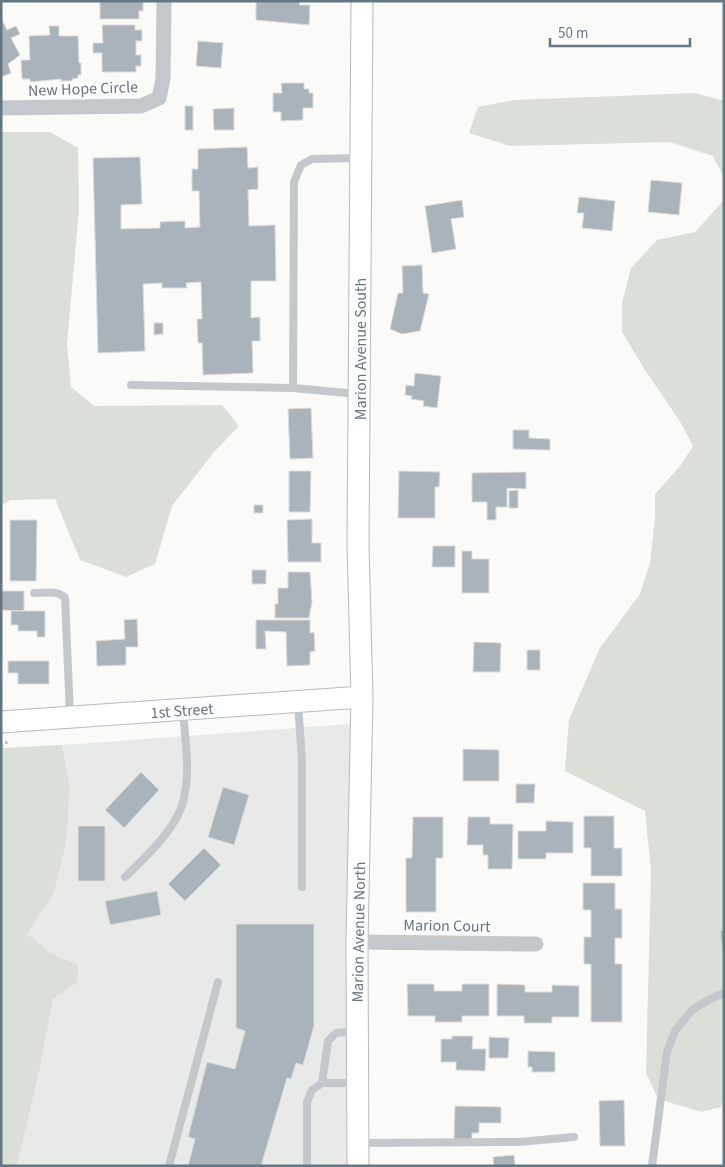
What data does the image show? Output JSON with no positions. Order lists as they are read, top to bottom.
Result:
{
  "streets": {
    "main road": ["Marion Avenue South", "1st Street", "Marion Avenue North"],
    "street": ["New Hope Circle", "Marion Court"]
  },
  "crossings": [
    ["Marion Avenue South", "1st Street"],
    ["Marion Avenue South", "Marion Avenue North"],
    ["1st Street", "Marion Avenue North"],
    ["Marion Court", "Marion Avenue North"]
  ],
  "scale_bar": "50 m"
}
